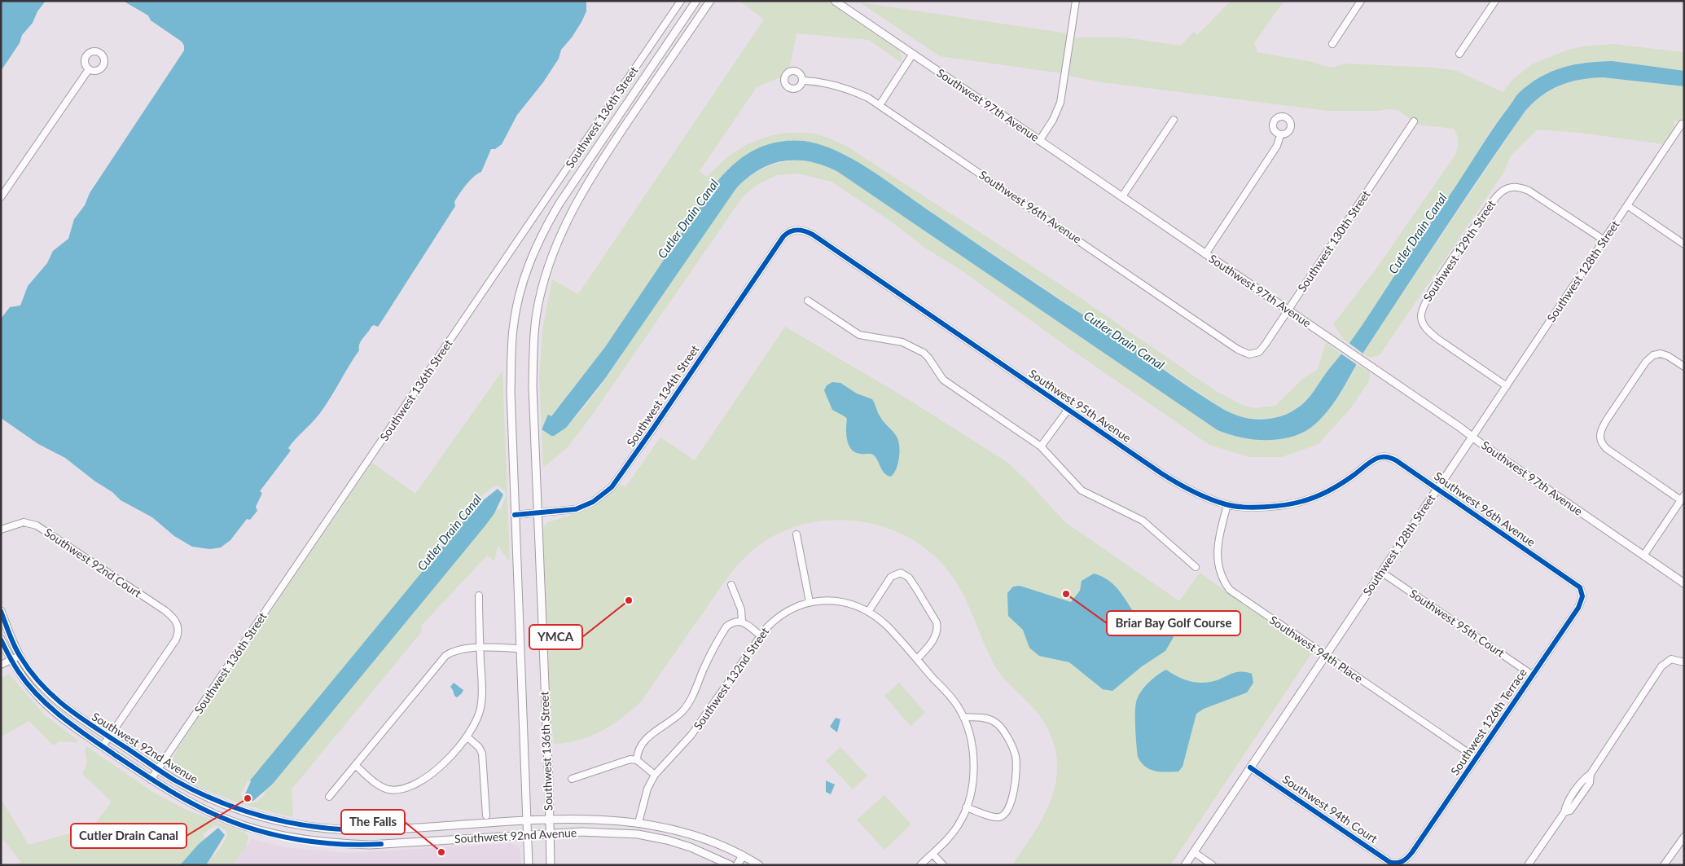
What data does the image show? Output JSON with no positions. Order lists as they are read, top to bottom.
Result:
{
  "streets": {
    "street": [
      "Southwest 97th Avenue",
      "Southwest 136th Street",
      "Southwest 96th Avenue",
      "Southwest 130th Street",
      "Southwest 129th Street",
      "Southwest 128th Street",
      "Southwest 134th Street",
      "Southwest 95th Avenue",
      "Southwest 92nd Court",
      "Southwest 95th Court",
      "Southwest 94th Place",
      "Southwest 132nd Street",
      "Southwest 126th Terrace",
      "Southwest 92nd Avenue",
      "Southwest 94th Court"
    ]
  },
  "crossings": [
    ["Southwest 97th Avenue", "Southwest 130th Street"],
    ["Southwest 97th Avenue", "Southwest 128th Street"],
    ["Southwest 136th Street", "Southwest 134th Street"],
    ["Southwest 136th Street", "Southwest 92nd Avenue"],
    ["Southwest 96th Avenue", "Southwest 130th Street"],
    ["Southwest 96th Avenue", "Southwest 128th Street"],
    ["Southwest 96th Avenue", "Southwest 95th Avenue"],
    ["Southwest 96th Avenue", "Southwest 126th Terrace"],
    ["Southwest 129th Street", "Southwest 128th Street"],
    ["Southwest 128th Street", "Southwest 95th Court"],
    ["Southwest 128th Street", "Southwest 94th Place"],
    ["Southwest 128th Street", "Southwest 94th Court"],
    ["Southwest 134th Street", "Southwest 95th Avenue"],
    ["Southwest 95th Avenue", "Southwest 94th Place"],
    ["Southwest 92nd Court", "Southwest 92nd Avenue"],
    ["Southwest 95th Court", "Southwest 126th Terrace"],
    ["Southwest 94th Place", "Southwest 126th Terrace"],
    ["Southwest 132nd Street", "Southwest 92nd Avenue"],
    ["Southwest 126th Terrace", "Southwest 94th Court"]
  ],
  "water": ["Cutler Drain Canal"],
  "places": [
    "Briar Bay Golf Course",
    "YMCA",
    "Cutler Drain Canal",
    "The Falls"
  ]
}
